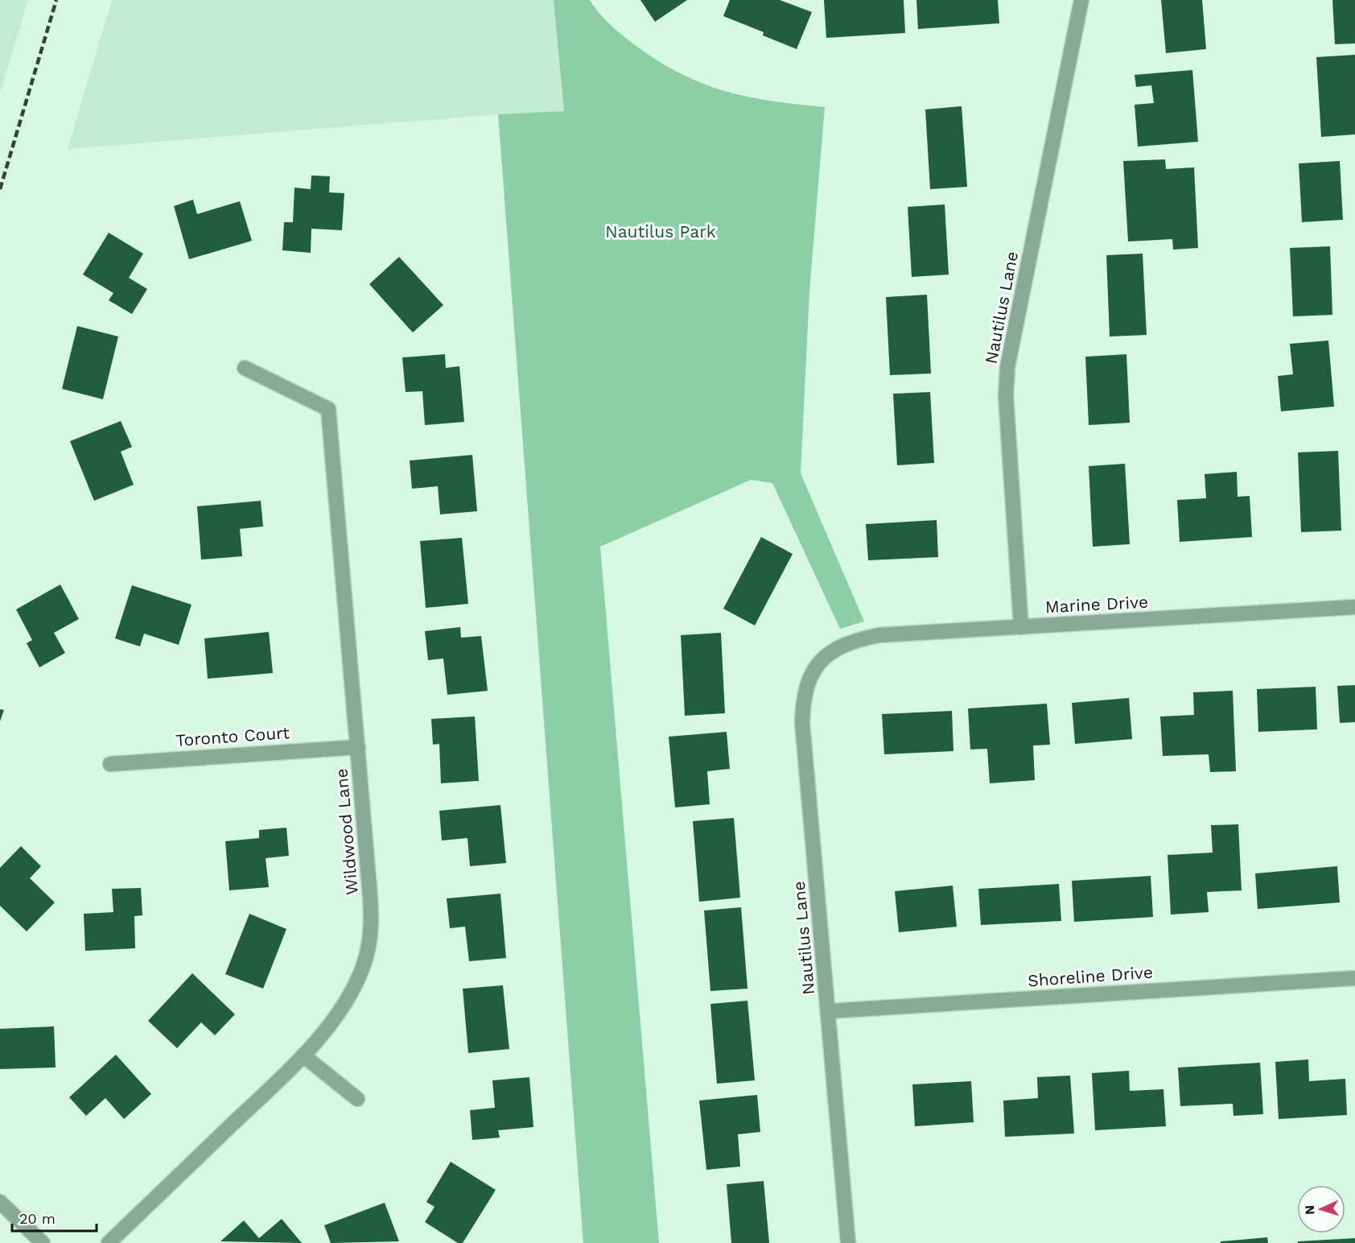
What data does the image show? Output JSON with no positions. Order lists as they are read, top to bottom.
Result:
{
  "streets": {
    "street": [
      "Nautilus Lane",
      "Marine Drive",
      "Toronto Court",
      "Wildwood Lane",
      "Shoreline Drive"
    ]
  },
  "crossings": [
    ["Nautilus Lane", "Marine Drive"],
    ["Nautilus Lane", "Shoreline Drive"],
    ["Toronto Court", "Wildwood Lane"]
  ],
  "parks": ["Nautilus Park"],
  "scale_bar": "20 m",
  "north": "left"
}
